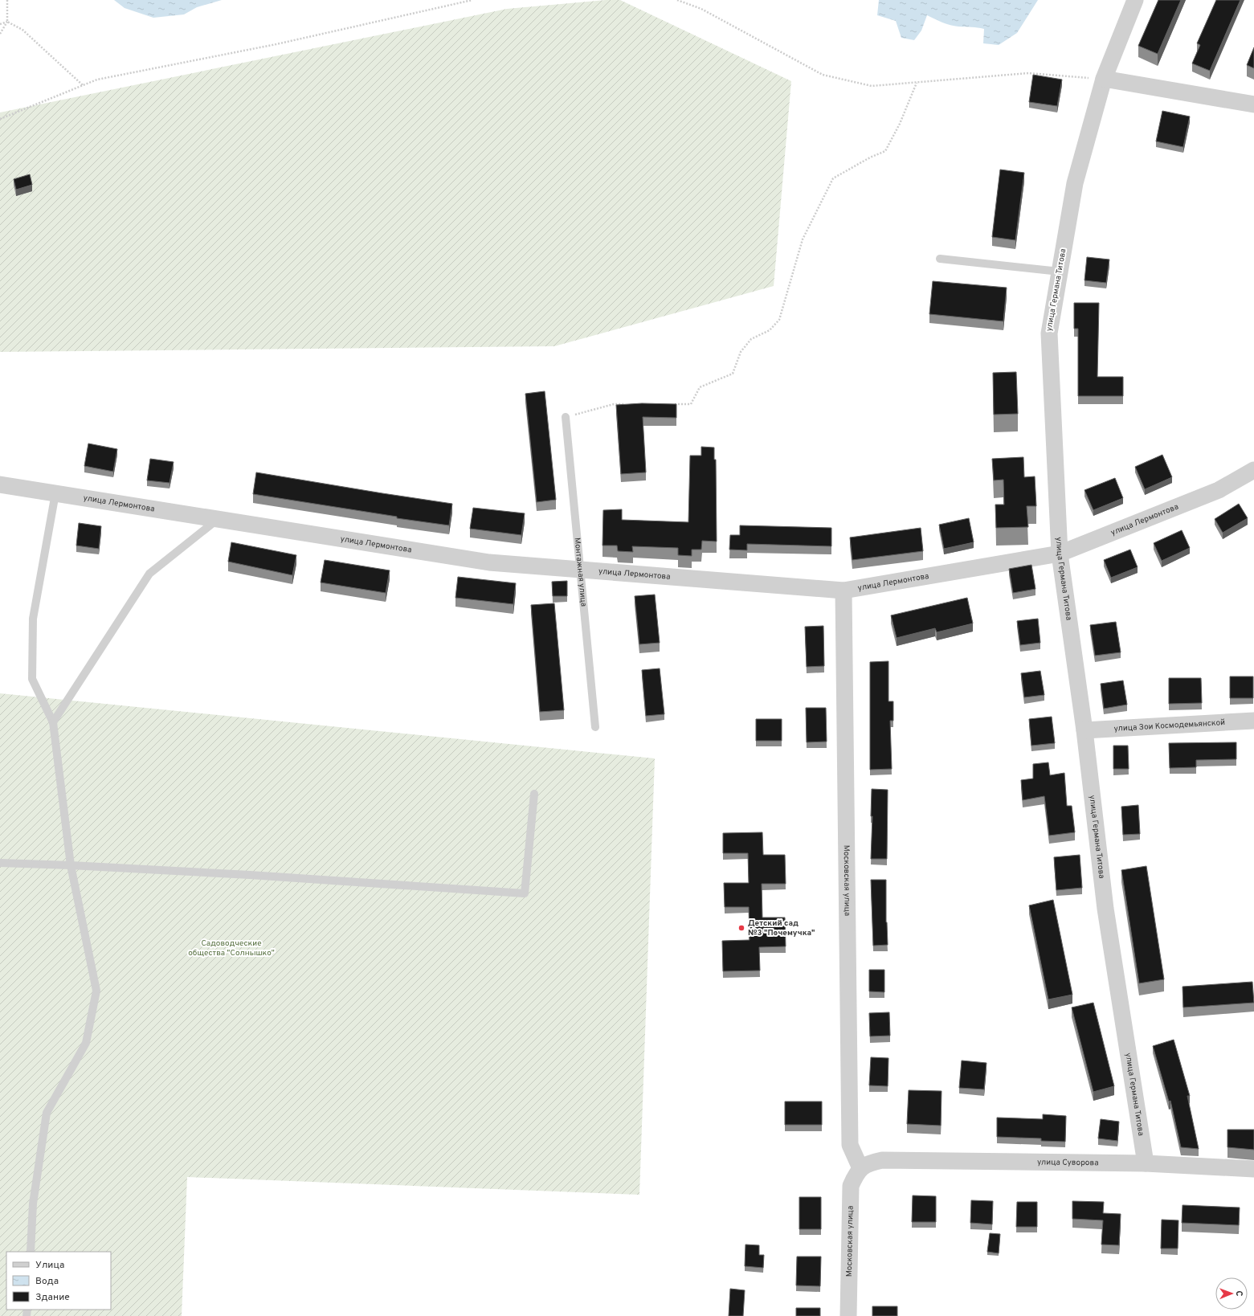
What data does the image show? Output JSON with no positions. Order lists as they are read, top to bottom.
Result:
{
  "streets": {
    "street": [
      "улица Германа Титова",
      "улица Лермонтова",
      "улица Зои Космодемьянской",
      "Московская улица",
      "улица Суворова"
    ],
    "lane": ["Монтажная улица"]
  },
  "crossings": [
    ["улица Германа Титова", "улица Лермонтова"],
    ["улица Германа Титова", "улица Зои Космодемьянской"],
    ["улица Германа Титова", "улица Суворова"],
    ["улица Лермонтова", "Монтажная улица"],
    ["улица Лермонтова", "Московская улица"],
    ["Московская улица", "улица Суворова"]
  ],
  "parks": ["Садоводческие общества \"Солнышко\""],
  "places": ["Детский сад №3 \"Почемучка\""],
  "legend": ["Улица", "Вода", "Здание"],
  "north": "right"
}
